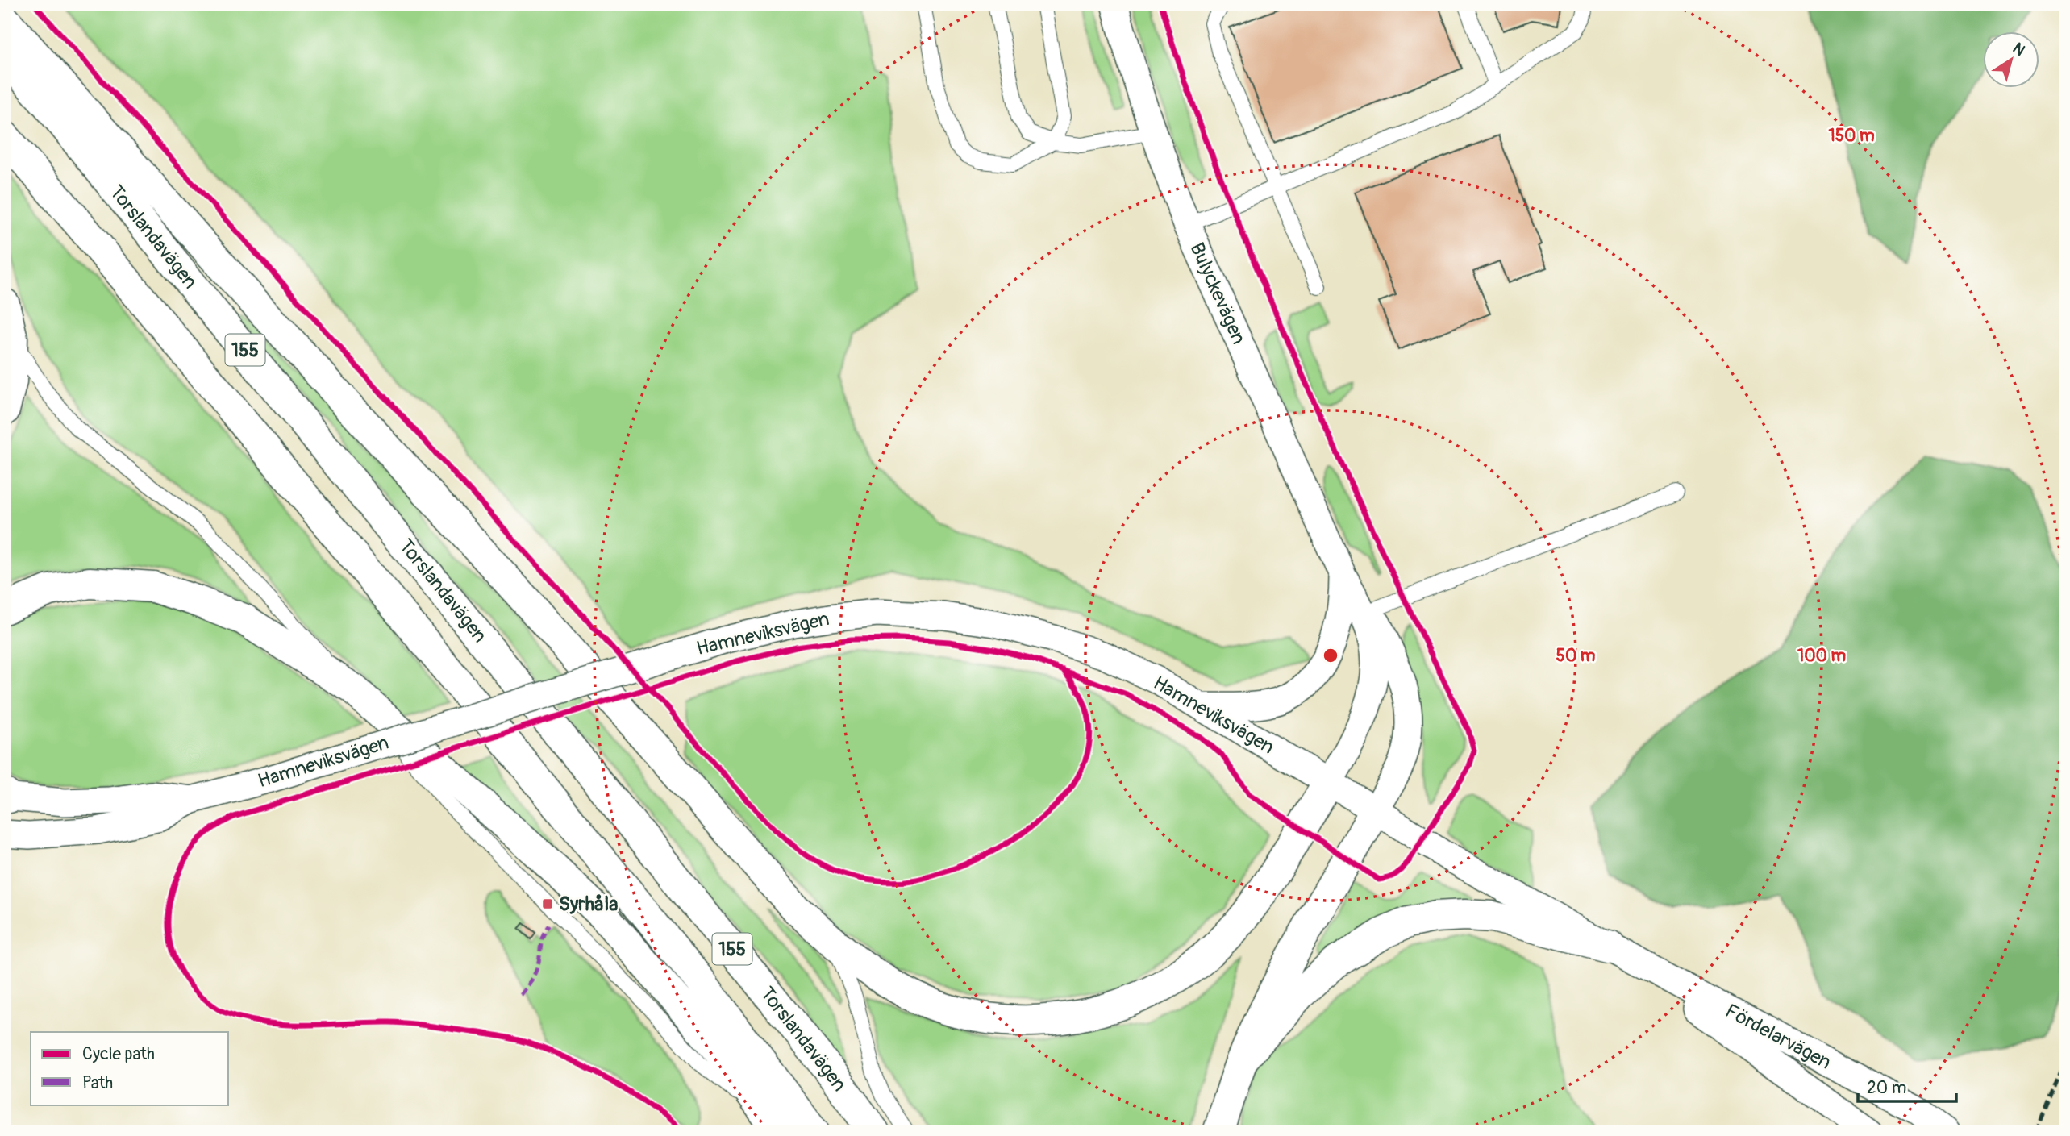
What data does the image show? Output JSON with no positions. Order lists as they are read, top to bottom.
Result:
{
  "streets": {
    "main road": ["Torslandavägen", "155"],
    "street": ["Bulyckevägen", "Hamneviksvägen", "Fördelarvägen"]
  },
  "crossings": [
    ["Bulyckevägen", "Hamneviksvägen"],
    ["Bulyckevägen", "Fördelarvägen"],
    ["Hamneviksvägen", "Fördelarvägen"]
  ],
  "places": {
    "transit": ["Syrhåla"]
  },
  "legend": ["Cycle path", "Path"],
  "scale_bar": "20 m",
  "north": "top right",
  "rings": ["150 m", "50 m", "100 m"]
}
